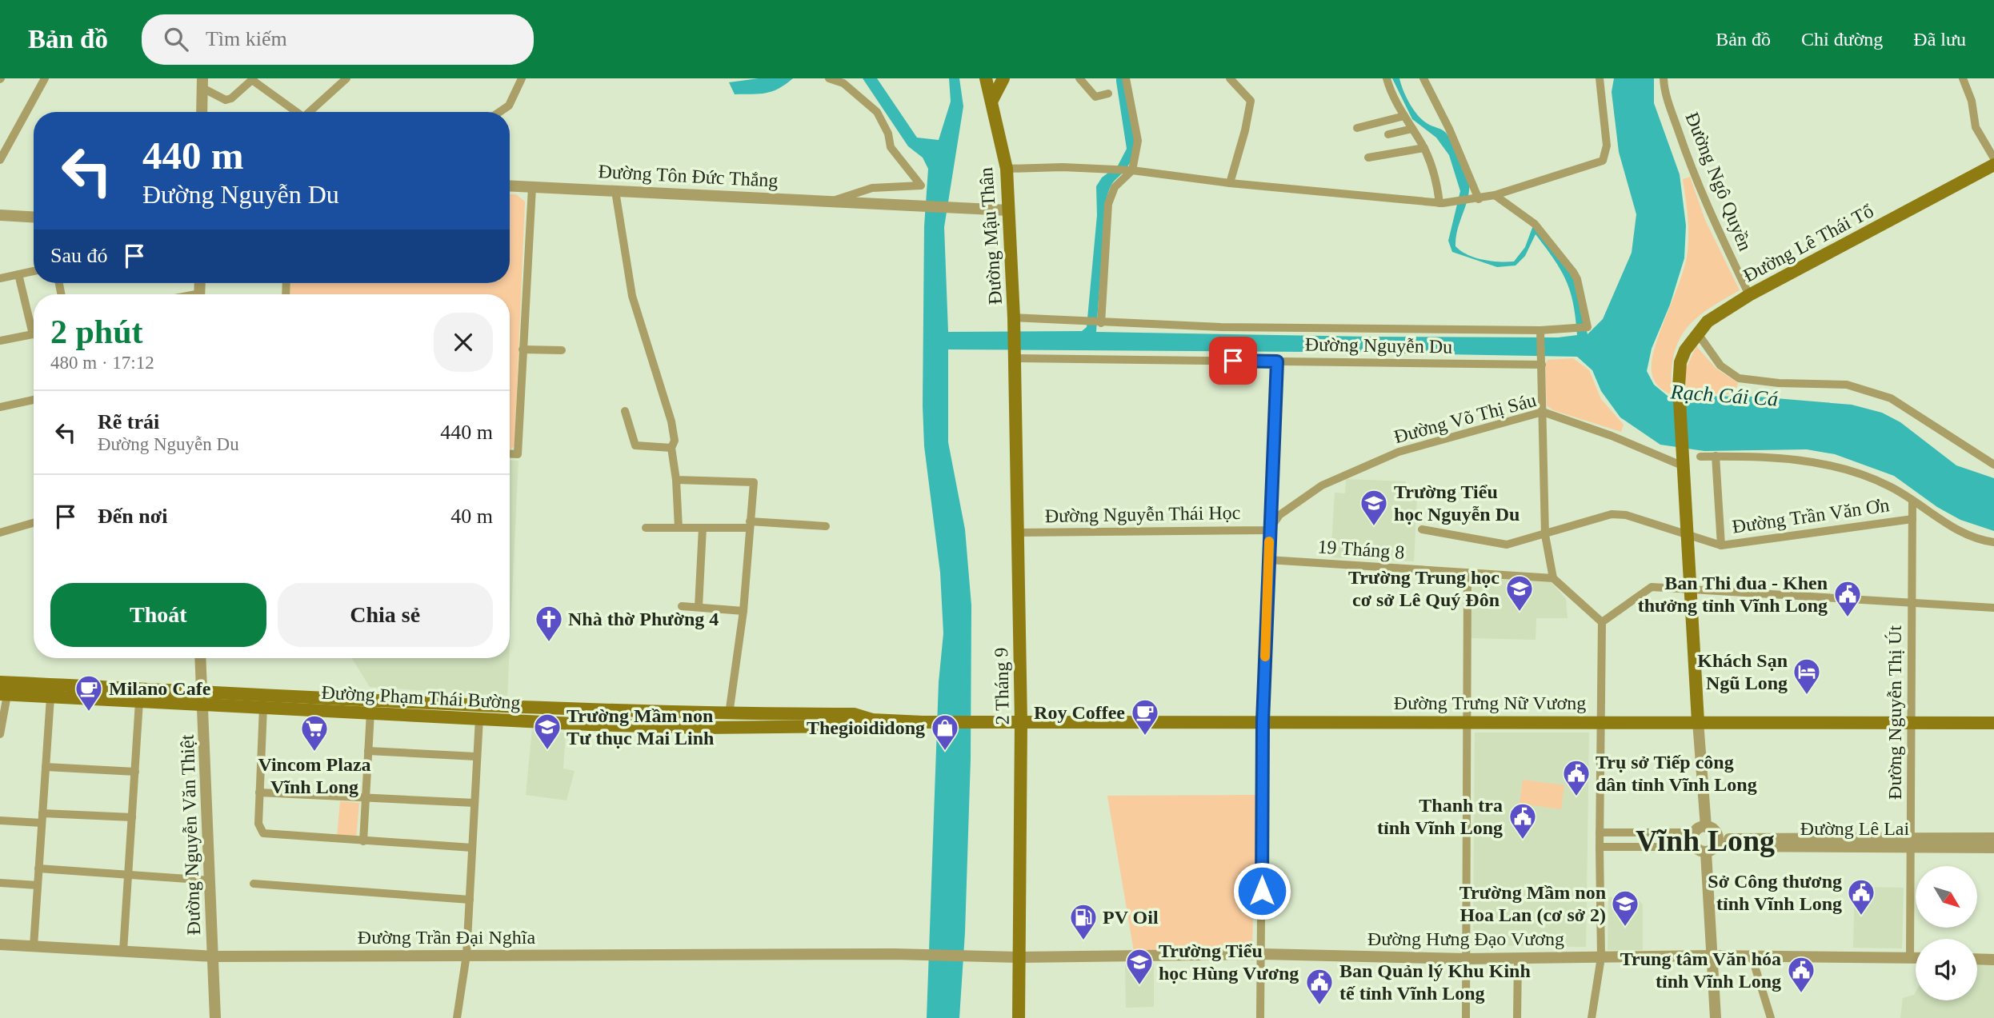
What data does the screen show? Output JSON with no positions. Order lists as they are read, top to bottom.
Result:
{
  "streets": {
    "main road": [
      "Đường Mậu Thân",
      "Đường Lê Thái Tổ",
      "2 Tháng 9",
      "Đường Phạm Thái Bường",
      "Đường Trưng Nữ Vương"
    ],
    "street": [
      "Đường Tôn Đức Thắng",
      "Đường Ngô Quyền",
      "Đường Nguyễn Du",
      "Đường Võ Thị Sáu",
      "Đường Nguyễn Thái Học",
      "Đường Trần Văn Ơn",
      "19 Tháng 8",
      "Đường Nguyễn Thị Út",
      "Đường Lê Lai",
      "Đường Nguyễn Văn Thiệt",
      "Đường Trần Đại Nghĩa",
      "Đường Hưng Đạo Vương"
    ]
  },
  "crossings": [
    ["Đường Tôn Đức Thắng", "Đường Mậu Thân"],
    ["Đường Ngô Quyền", "Đường Lê Thái Tổ"],
    ["Đường Mậu Thân", "Đường Nguyễn Du"],
    ["Đường Mậu Thân", "2 Tháng 9"],
    ["Đường Lê Thái Tổ", "Đường Võ Thị Sáu"],
    ["Đường Lê Thái Tổ", "Đường Trần Văn Ơn"],
    ["Đường Lê Thái Tổ", "Đường Trưng Nữ Vương"],
    ["Đường Nguyễn Du", "2 Tháng 9"],
    ["Đường Võ Thị Sáu", "Đường Nguyễn Thái Học"],
    ["Đường Nguyễn Thái Học", "2 Tháng 9"],
    ["Đường Trần Văn Ơn", "Đường Nguyễn Thị Út"],
    ["2 Tháng 9", "Đường Trưng Nữ Vương"],
    ["2 Tháng 9", "Đường Trần Đại Nghĩa"],
    ["2 Tháng 9", "Đường Hưng Đạo Vương"],
    ["Đường Phạm Thái Bường", "Đường Trưng Nữ Vương"],
    ["Đường Phạm Thái Bường", "Đường Nguyễn Văn Thiệt"],
    ["Đường Trưng Nữ Vương", "Đường Nguyễn Thị Út"],
    ["Đường Nguyễn Thị Út", "Đường Lê Lai"],
    ["Đường Nguyễn Thị Út", "Đường Hưng Đạo Vương"],
    ["Đường Nguyễn Văn Thiệt", "Đường Trần Đại Nghĩa"],
    ["Đường Trần Đại Nghĩa", "Đường Hưng Đạo Vương"]
  ],
  "districts": ["Vĩnh Long"],
  "water": ["Rạch Cái Cá"],
  "places": {
    "school or university": [
      "Trường Tiểu học Nguyễn Du",
      "Trường Trung học cơ sở Lê Quý Đôn",
      "Trường Mầm non Tư thục Mai Linh",
      "Trường Mầm non Hoa Lan (cơ sở 2)",
      "Trường Tiểu học Hùng Vương"
    ],
    "public building": [
      "Ban Thi đua - Khen thưởng tỉnh Vĩnh Long",
      "Trụ sở Tiếp công dân tỉnh Vĩnh Long",
      "Thanh tra tỉnh Vĩnh Long",
      "Sở Công thương tỉnh Vĩnh Long",
      "Trung tâm Văn hóa tỉnh Vĩnh Long",
      "Ban Quản lý Khu Kinh tế tỉnh Vĩnh Long"
    ],
    "church": ["Nhà thờ Phường 4"],
    "hotel": ["Khách Sạn Ngũ Long"],
    "cafe": ["Milano Cafe", "Roy Coffee"],
    "shop": ["Thegioididong"],
    "supermarket": ["Vincom Plaza Vĩnh Long"],
    "fuel station": ["PV Oil"]
  },
  "north": "bottom right",
  "page": {
    "header": "Bản đồ",
    "search": "Tìm kiếm",
    "nav": ["Bản đồ", "Chỉ đường", "Đã lưu"],
    "turn": ["440 m", "Đường Nguyễn Du"],
    "then": "Sau đó",
    "heading": ["2 phút", "480 m · 17:12"],
    "list": [
      {
        "name": "Rẽ trái",
        "note": "Đường Nguyễn Du",
        "value": "440 m"
      },
      {
        "name": "Đến nơi",
        "value": "40 m"
      }
    ],
    "buttons": ["Thoát", "Chia sẻ"]
  }
}
